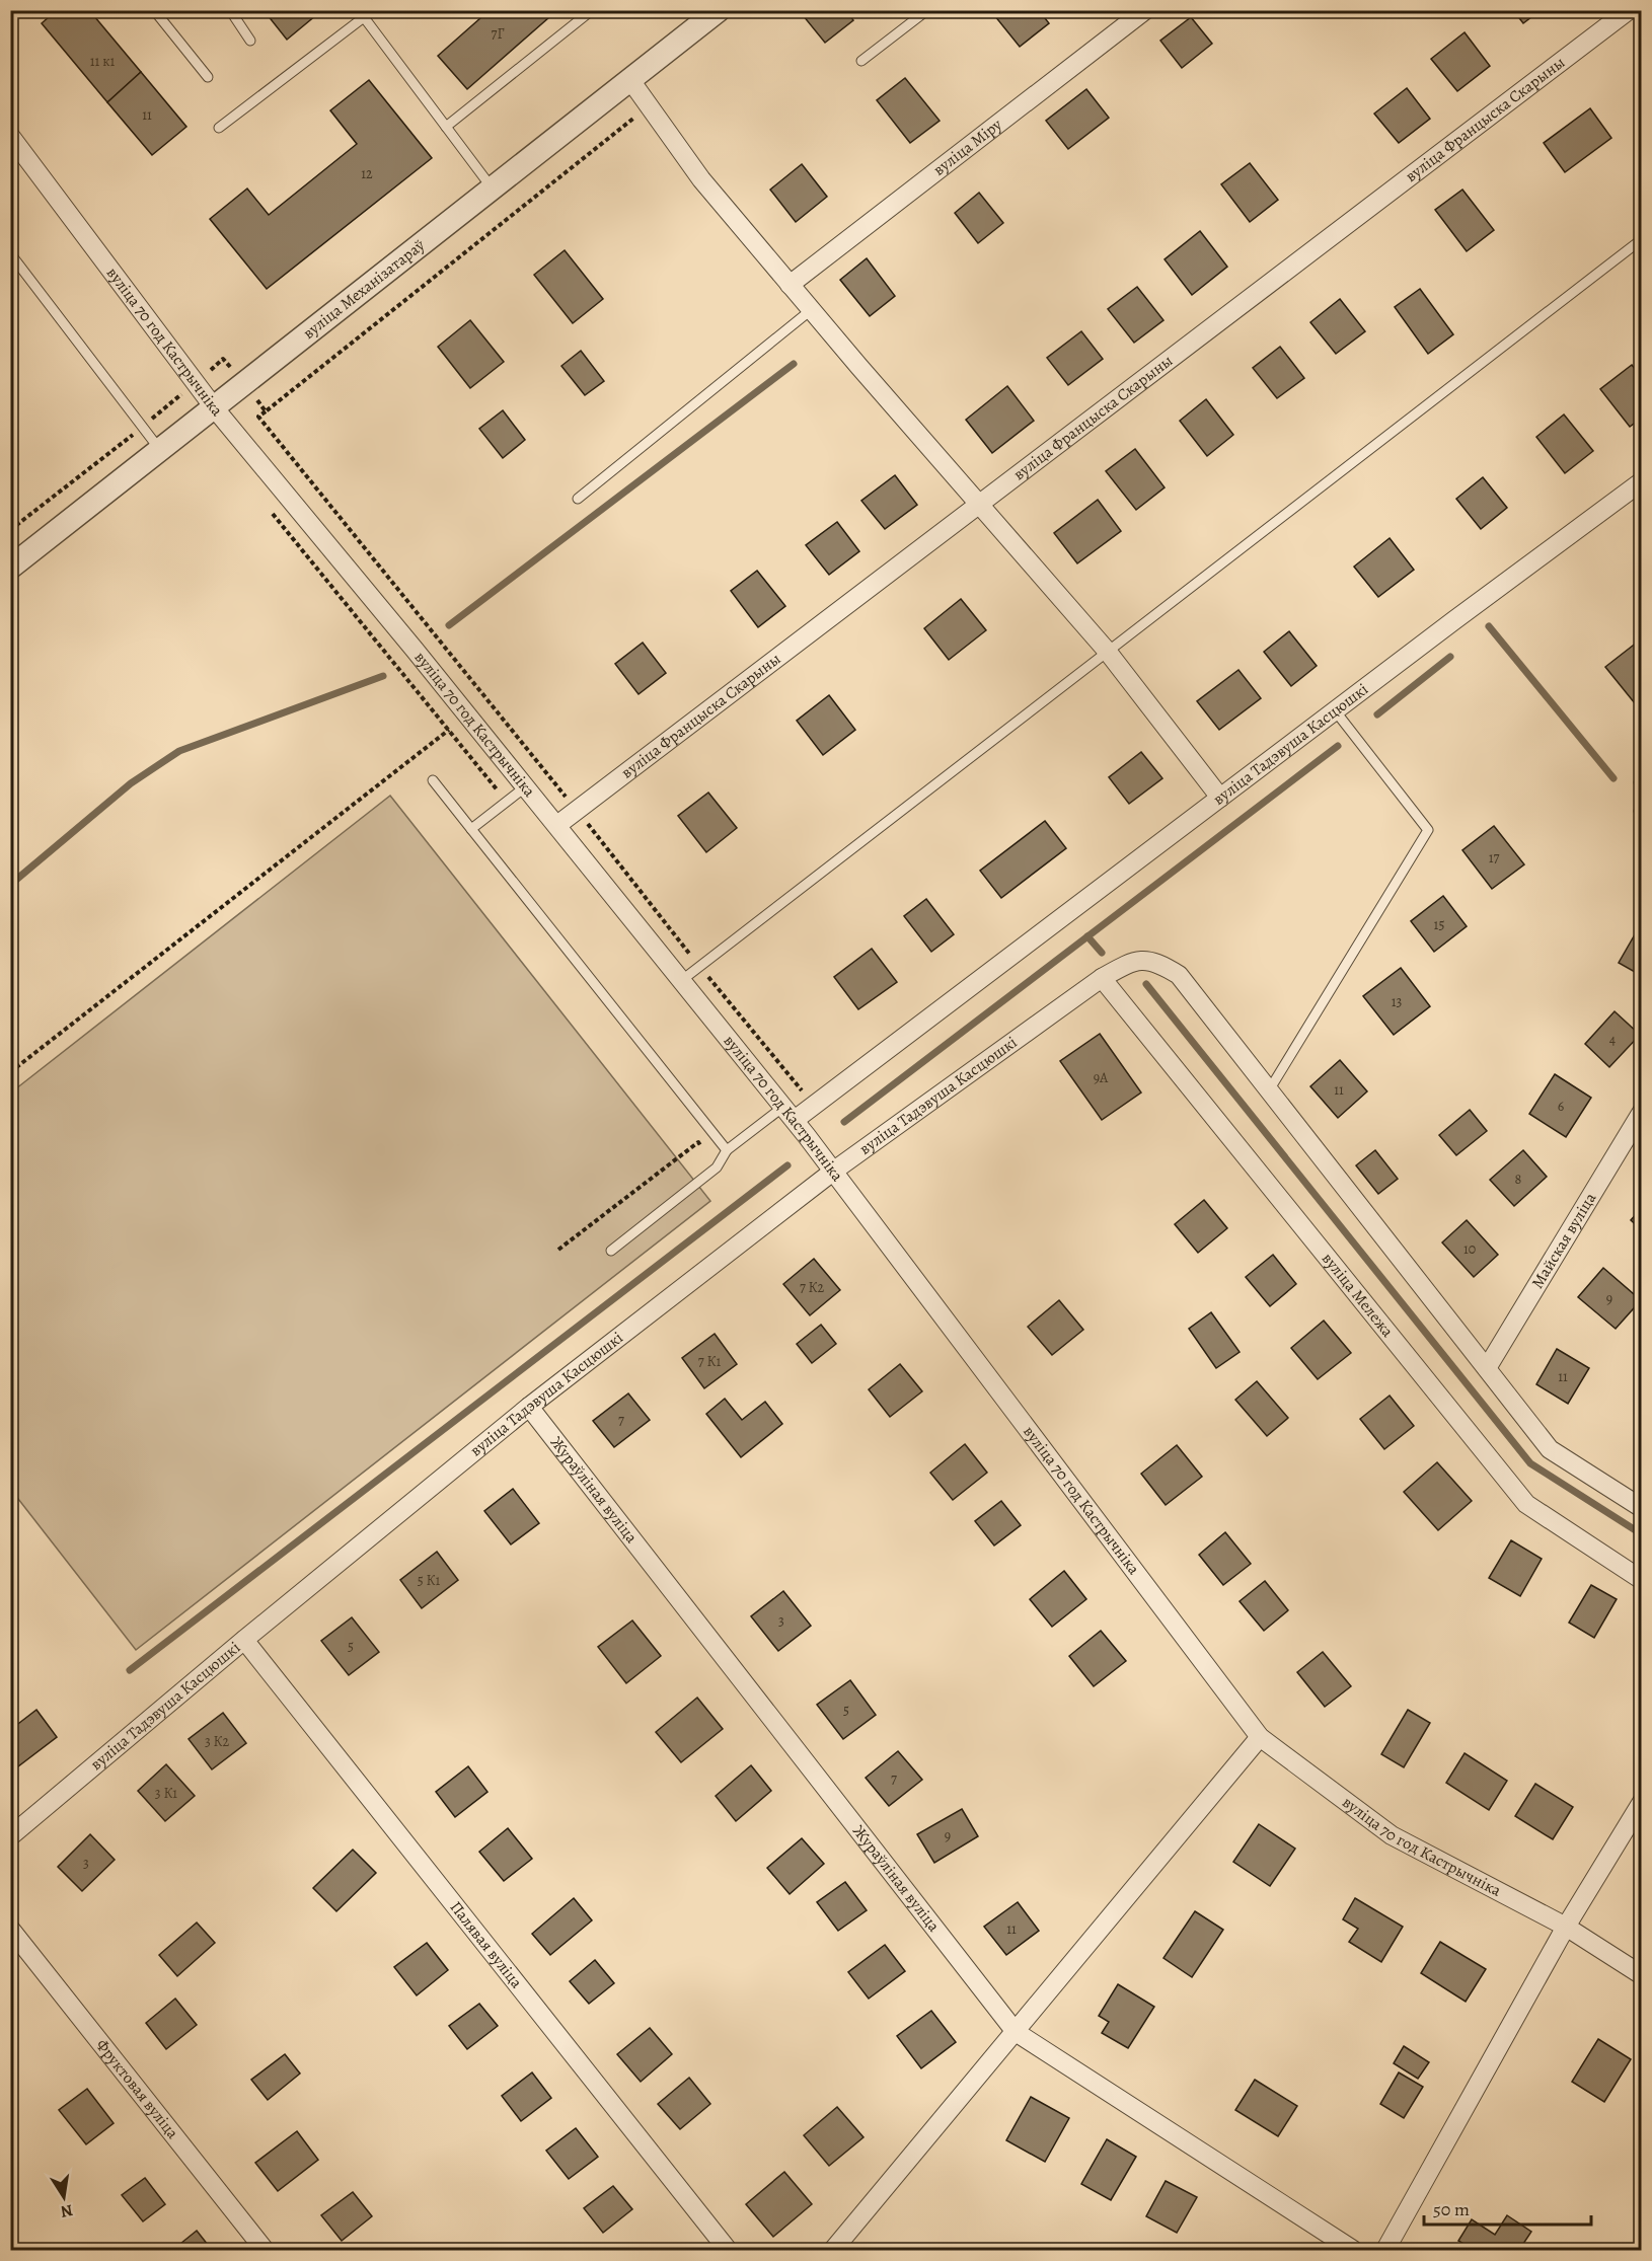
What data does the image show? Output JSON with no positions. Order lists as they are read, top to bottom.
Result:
{
  "streets": {
    "street": [
      "вуліца Францыска Скарыны",
      "вуліца Міру",
      "вуліца Механізатараў",
      "вуліца 70 год Кастрычніка",
      "вуліца Тадэвуша Касцюшкі",
      "Майская вуліца",
      "вуліца Мележа",
      "Жураўліная вуліца",
      "Палявая вуліца",
      "Фруктовая вуліца"
    ]
  },
  "crossings": [
    ["вуліца Францыска Скарыны", "вуліца 70 год Кастрычніка"],
    ["вуліца Механізатараў", "вуліца 70 год Кастрычніка"],
    ["вуліца 70 год Кастрычніка", "вуліца Тадэвуша Касцюшкі"],
    ["вуліца Тадэвуша Касцюшкі", "Майская вуліца"],
    ["вуліца Тадэвуша Касцюшкі", "вуліца Мележа"],
    ["вуліца Тадэвуша Касцюшкі", "Жураўліная вуліца"],
    ["вуліца Тадэвуша Касцюшкі", "Палявая вуліца"]
  ],
  "house_numbers": [
    "7Г",
    "11 к1",
    "11",
    "12",
    "17",
    "15",
    "13",
    "4",
    "9А",
    "11",
    "6",
    "8",
    "10",
    "7 К2",
    "9",
    "7 К1",
    "11",
    "7",
    "5 К1",
    "3",
    "5",
    "5",
    "3 К2",
    "7",
    "3 К1",
    "9",
    "3",
    "11"
  ],
  "scale_bar": "50 m",
  "north": "bottom"
}
